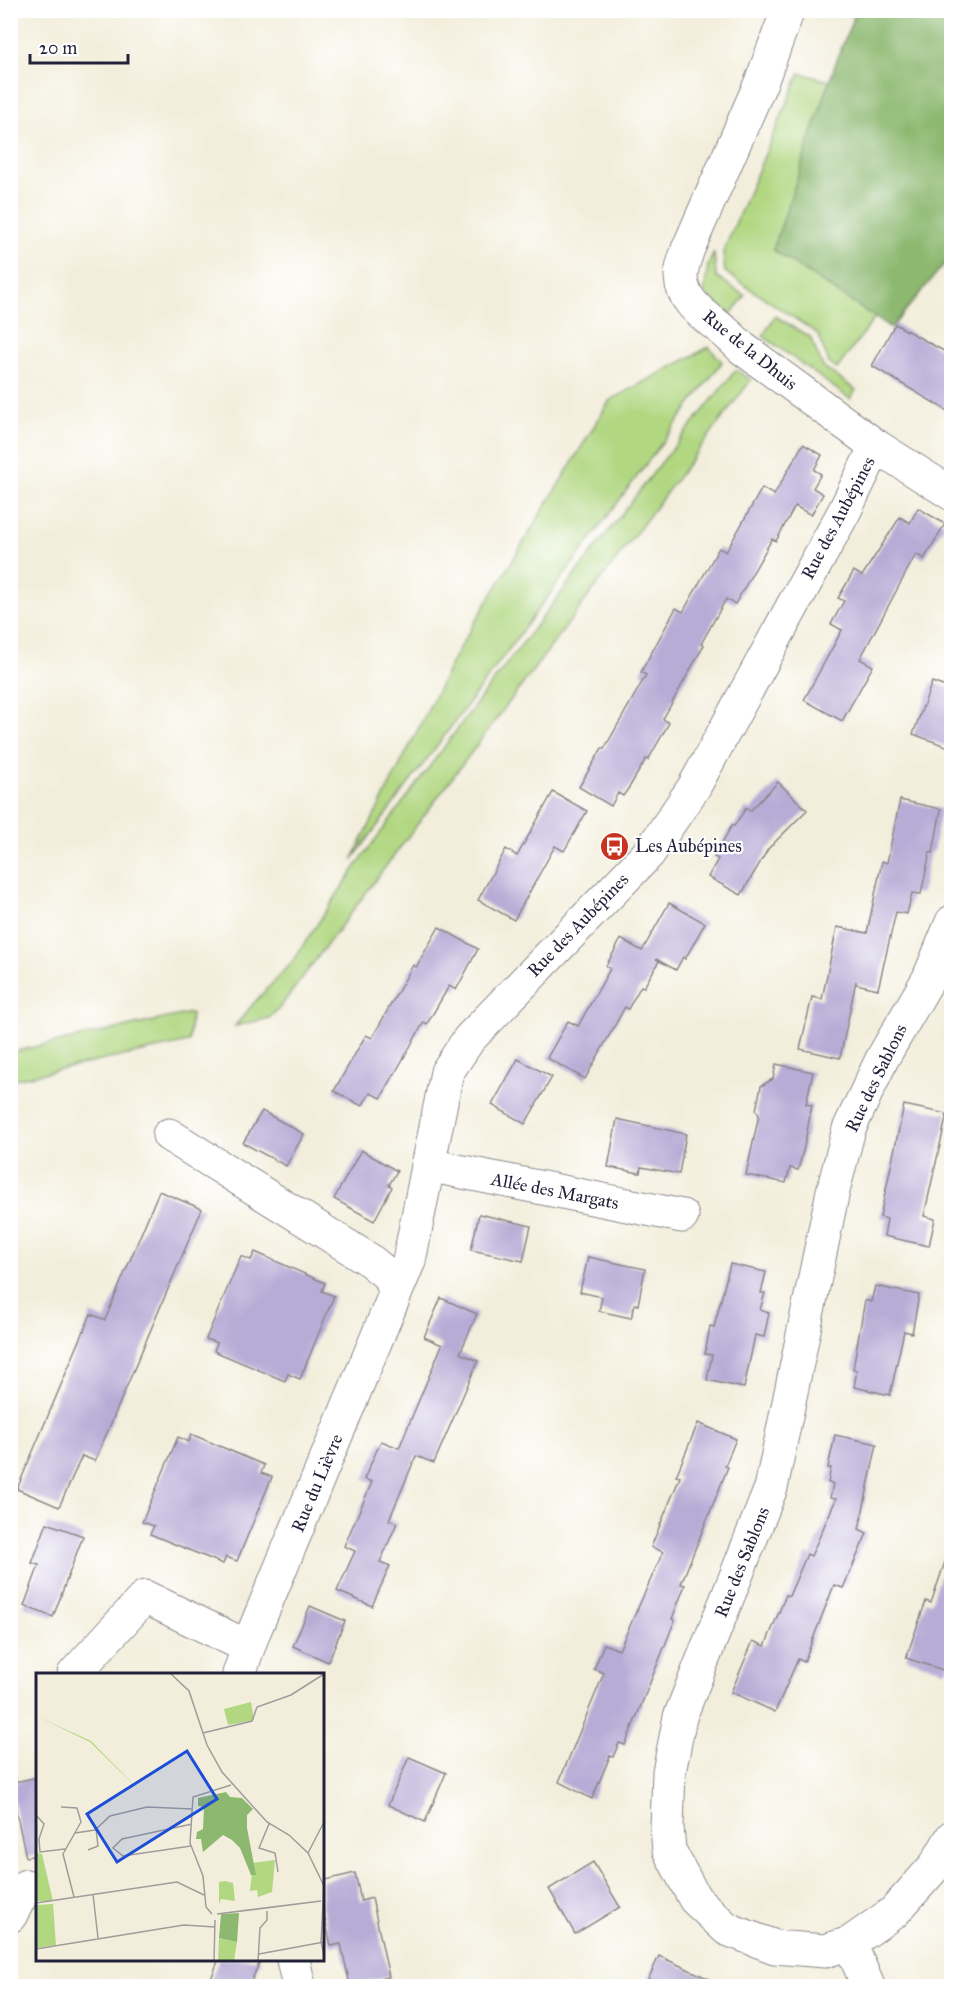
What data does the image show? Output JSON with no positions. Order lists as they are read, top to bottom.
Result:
{
  "streets": {
    "street": [
      "Rue de la Dhuis",
      "Rue des Aubépines",
      "Rue des Sablons",
      "Allée des Margats",
      "Rue du Lièvre"
    ]
  },
  "crossings": [
    ["Rue de la Dhuis", "Rue des Aubépines"],
    ["Rue des Aubépines", "Allée des Margats"],
    ["Rue des Aubépines", "Rue du Lièvre"]
  ],
  "places": {
    "bus stop": ["Les Aubépines"]
  },
  "scale_bar": "20 m"
}
